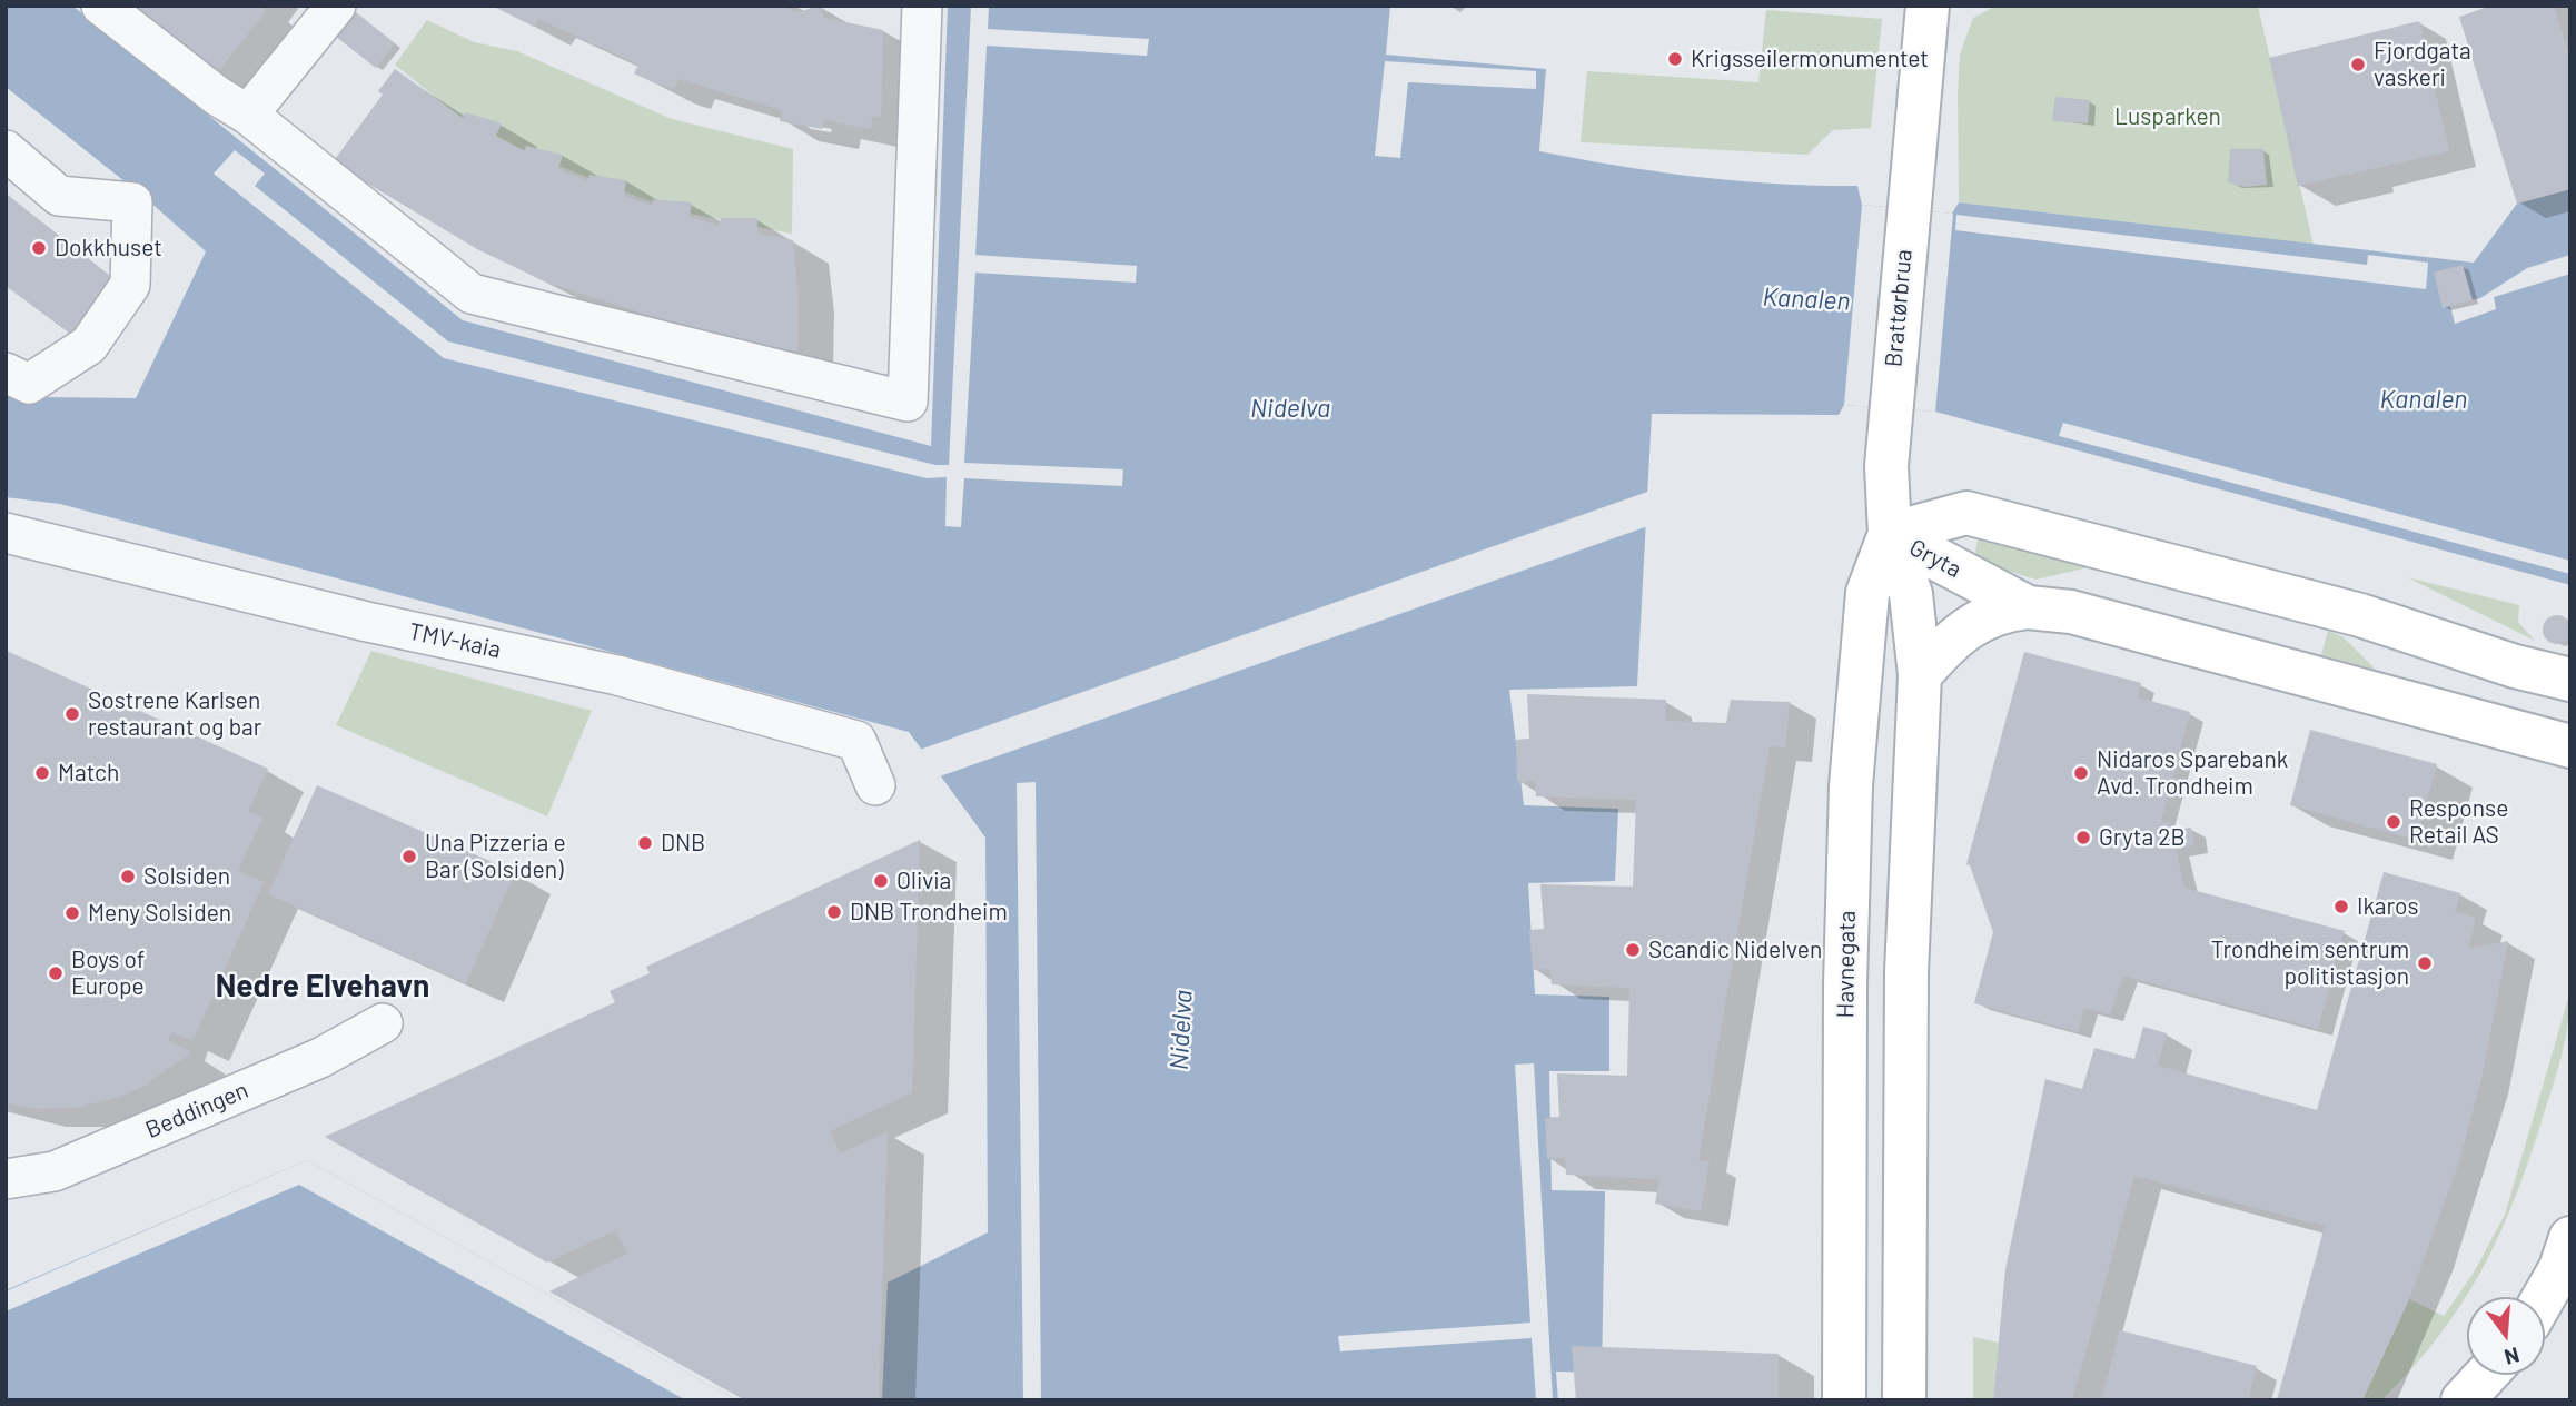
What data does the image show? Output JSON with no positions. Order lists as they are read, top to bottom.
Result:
{
  "streets": {
    "main road": ["Brattørbrua", "Gryta", "Havnegata"],
    "street": ["TMV-kaia", "Beddingen"]
  },
  "crossings": [
    ["Brattørbrua", "Havnegata"],
    ["Gryta", "Havnegata"]
  ],
  "districts": ["Nedre Elvehavn"],
  "water": ["Kanalen", "Nidelva"],
  "parks": ["Lusparken"],
  "places": [
    "Krigsseilermonumentet",
    "Fjordgata vaskeri",
    "Dokkhuset",
    "Sostrene Karlsen restaurant og bar",
    "Match",
    "Nidaros Sparebank Avd. Trondheim",
    "Response Retail AS",
    "Gryta 2B",
    "DNB",
    "Una Pizzeria e Bar (Solsiden)",
    "Solsiden",
    "Olivia",
    "Ikaros",
    "DNB Trondheim",
    "Meny Solsiden",
    "Scandic Nidelven",
    "Trondheim sentrum politistasjon",
    "Boys of Europe"
  ],
  "north": "bottom"
}
